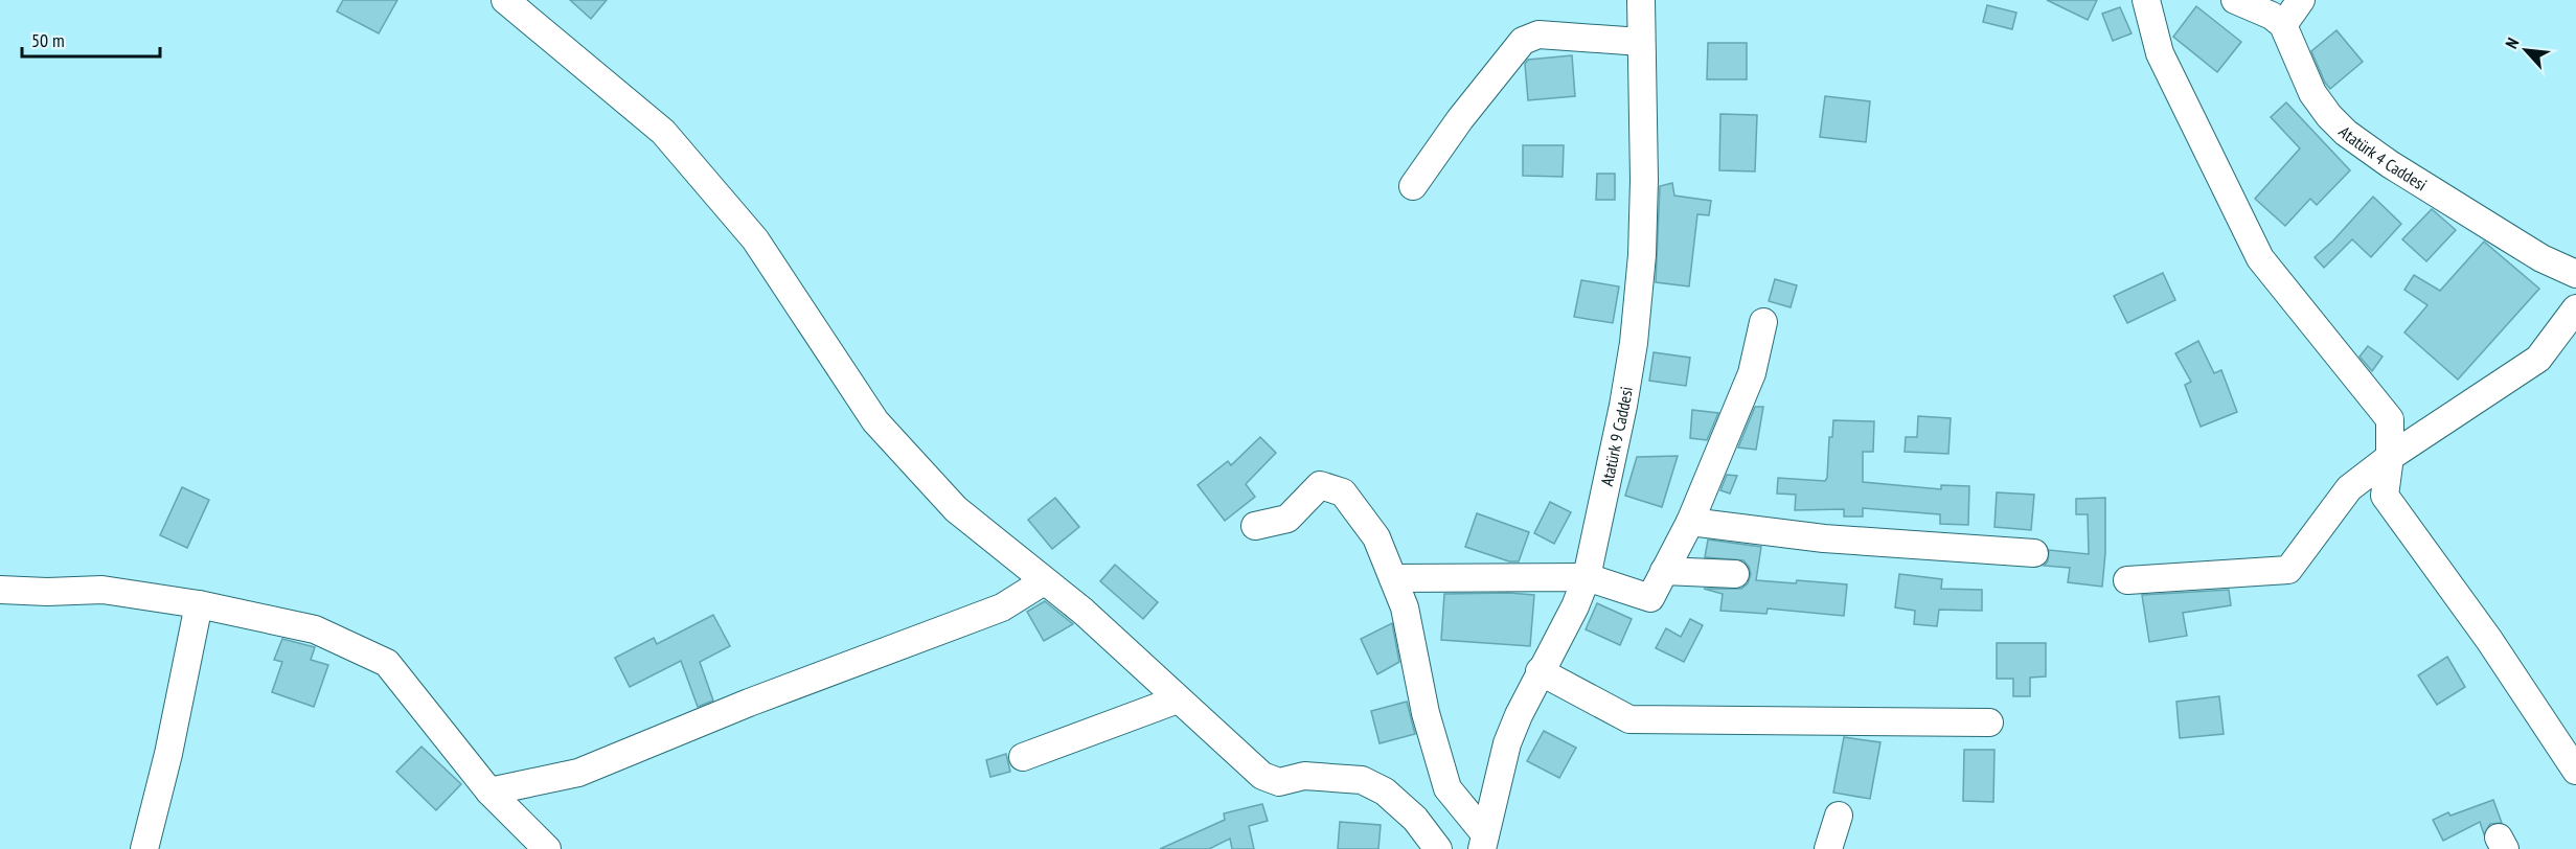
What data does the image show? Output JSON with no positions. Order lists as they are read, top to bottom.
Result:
{
  "streets": {
    "street": ["Atatürk 4 Caddesi", "Atatürk 9 Caddesi"]
  },
  "scale_bar": "50 m",
  "north": "top left"
}
